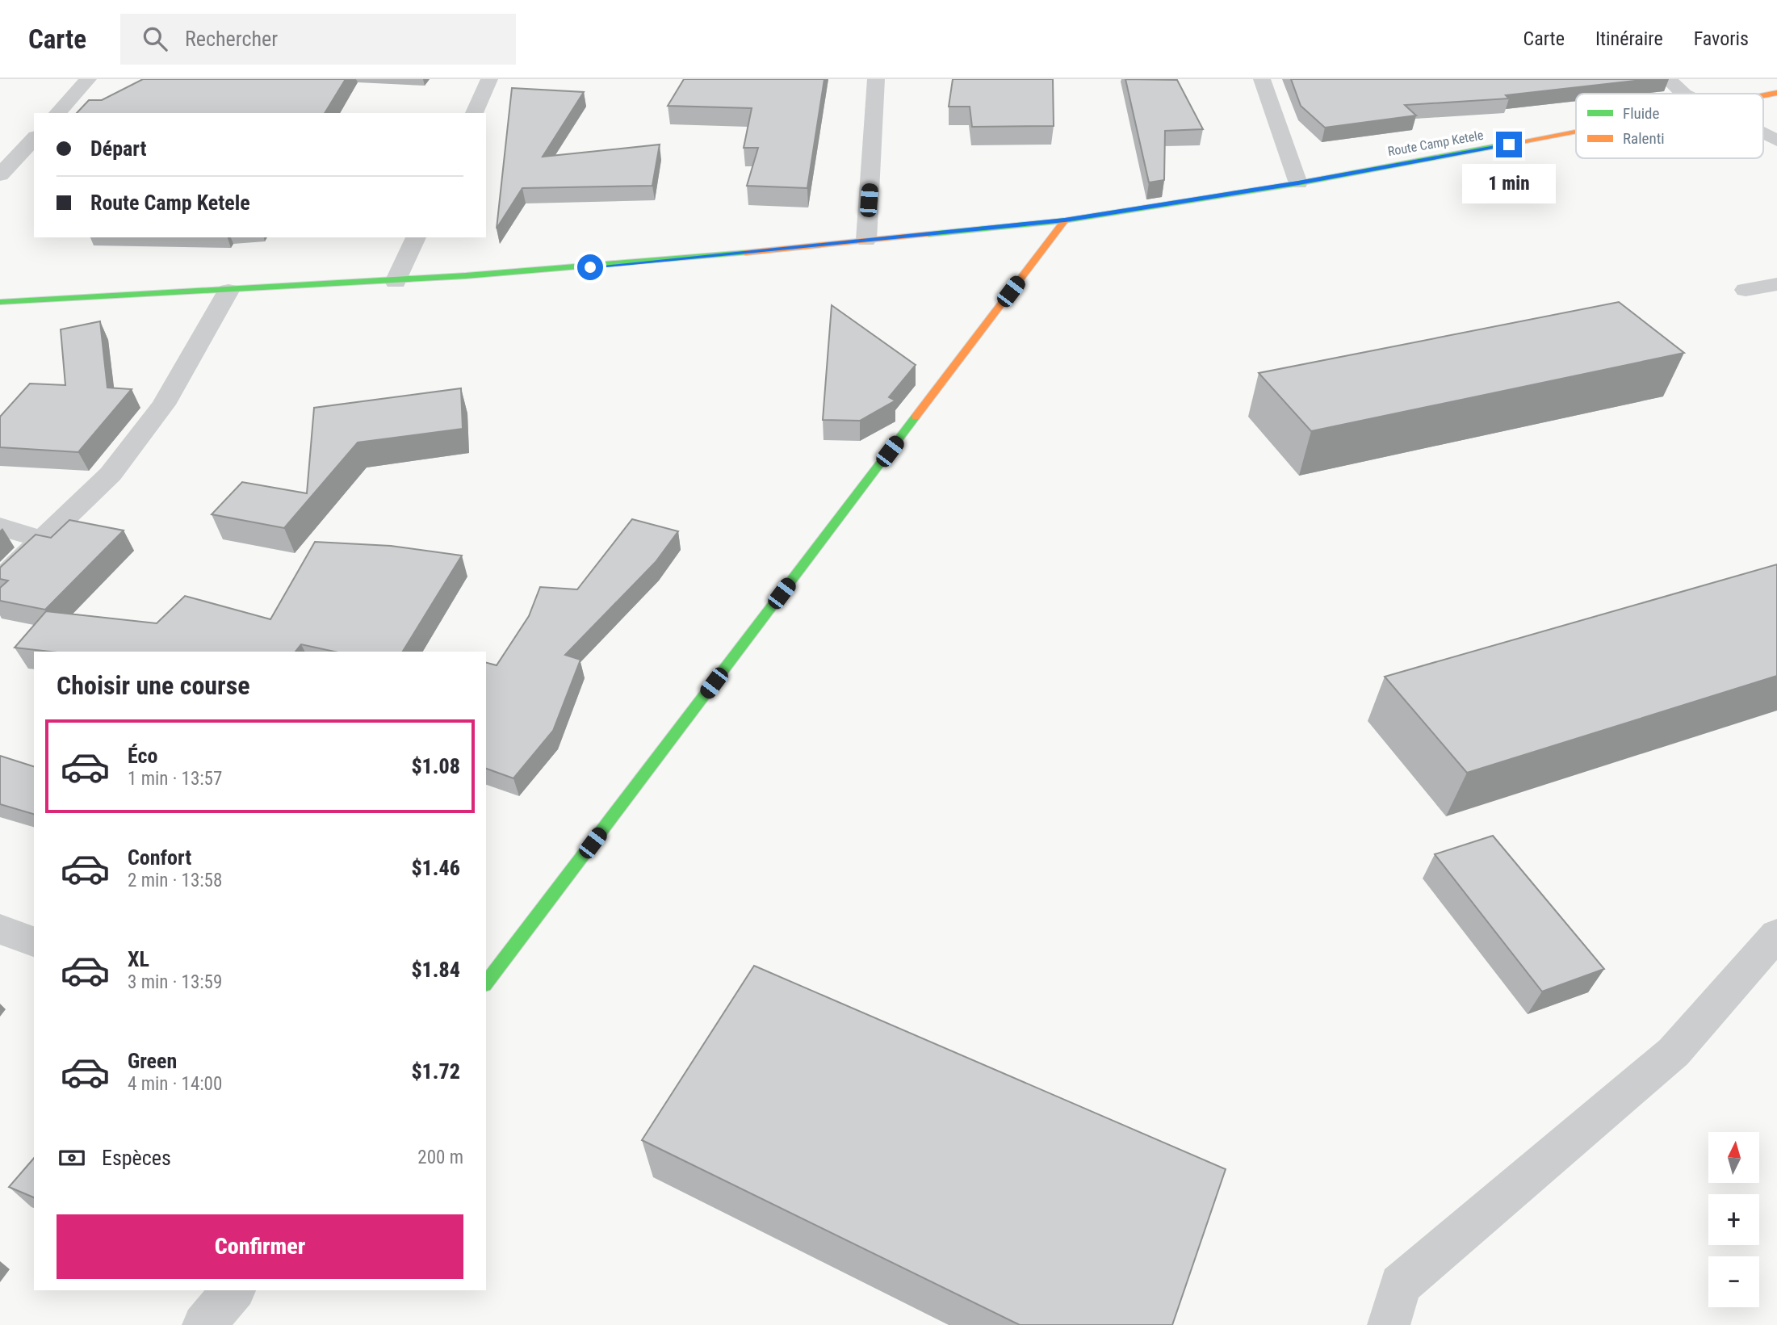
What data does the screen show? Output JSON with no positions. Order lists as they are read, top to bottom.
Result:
{
  "streets": {
    "street": ["Route Camp Ketele"]
  },
  "legend": ["Fluide", "Ralenti"],
  "north": "top",
  "page": {
    "header": "Carte",
    "search": "Rechercher",
    "nav": ["Carte", "Itinéraire", "Favoris"],
    "banner": ["Départ", "Route Camp Ketele"],
    "bubble": "1 min",
    "heading": "Choisir une course",
    "list": [
      {
        "name": "Éco",
        "note": "1 min · 13:57",
        "value": "$1.08"
      },
      {
        "name": "Confort",
        "note": "2 min · 13:58",
        "value": "$1.46"
      },
      {
        "name": "XL",
        "note": "3 min · 13:59",
        "value": "$1.84"
      },
      {
        "name": "Green",
        "note": "4 min · 14:00",
        "value": "$1.72"
      }
    ],
    "pay": ["Espèces", "200 m"],
    "map_buttons": ["+", "−"],
    "buttons": "Confirmer"
  }
}
